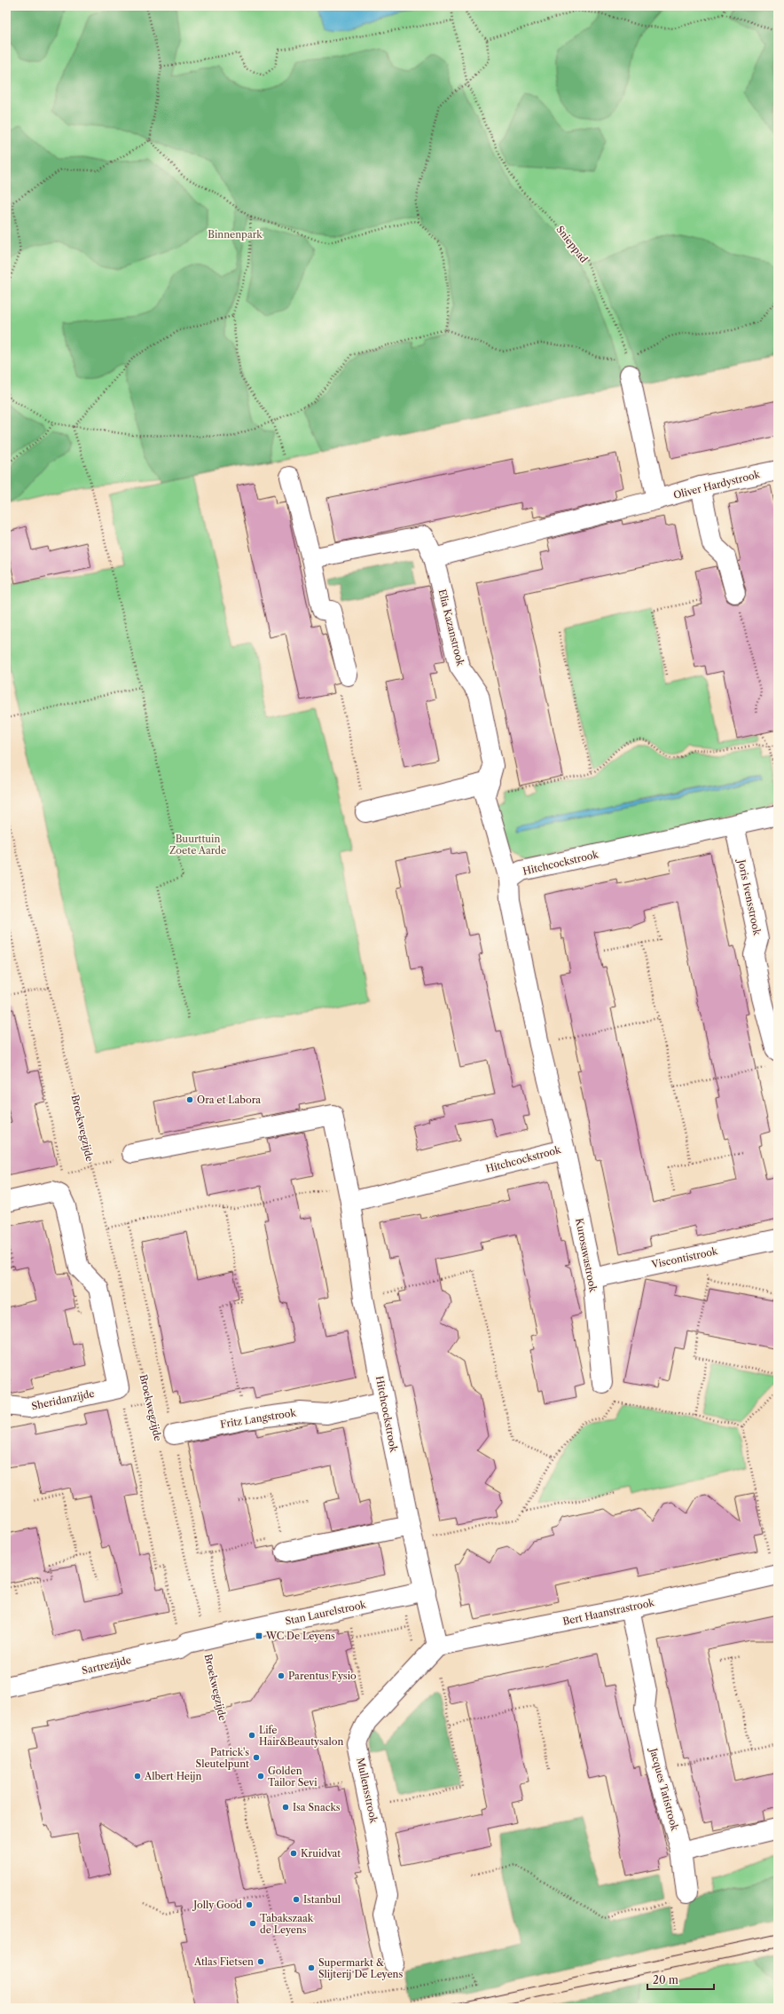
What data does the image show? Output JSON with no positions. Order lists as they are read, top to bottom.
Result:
{
  "streets": {
    "street": [
      "Oliver Hardystrook",
      "Elia Kazanstrook",
      "Hitchcockstrook",
      "Joris Ivensstrook",
      "Kurosawastrook",
      "Viscontistrook",
      "Sheridanzijde",
      "Fritz Langstrook",
      "Bert Haanstrastrook",
      "Stan Laurelstrook",
      "Sartrezijde",
      "Jacques Tatistrook",
      "Mullensstrook"
    ],
    "path": ["Snieppad", "Broekwegzijde"]
  },
  "crossings": [
    ["Elia Kazanstrook", "Hitchcockstrook"],
    ["Hitchcockstrook", "Joris Ivensstrook"],
    ["Hitchcockstrook", "Kurosawastrook"],
    ["Hitchcockstrook", "Fritz Langstrook"],
    ["Hitchcockstrook", "Bert Haanstrastrook"],
    ["Hitchcockstrook", "Stan Laurelstrook"],
    ["Hitchcockstrook", "Mullensstrook"],
    ["Broekwegzijde", "Fritz Langstrook"],
    ["Broekwegzijde", "Stan Laurelstrook"],
    ["Broekwegzijde", "Sartrezijde"],
    ["Kurosawastrook", "Viscontistrook"],
    ["Bert Haanstrastrook", "Jacques Tatistrook"],
    ["Bert Haanstrastrook", "Mullensstrook"],
    ["Stan Laurelstrook", "Sartrezijde"]
  ],
  "parks": ["Binnenpark", "Buurttuin Zoete Aarde"],
  "places": {
    "other": [
      "Ora et Labora",
      "Parentus Fysio",
      "Life Hair&Beautysalon",
      "Patrick's Sleutelpunt",
      "Albert Heijn",
      "Golden Tailor Sevi",
      "Isa Snacks",
      "Kruidvat",
      "Istanbul",
      "Jolly Good",
      "Tabakszaak de Leyens",
      "Atlas Fietsen",
      "Supermarkt & Slijterij De Leyens"
    ],
    "transit": ["WC De Leyens"]
  },
  "scale_bar": "20 m"
}
